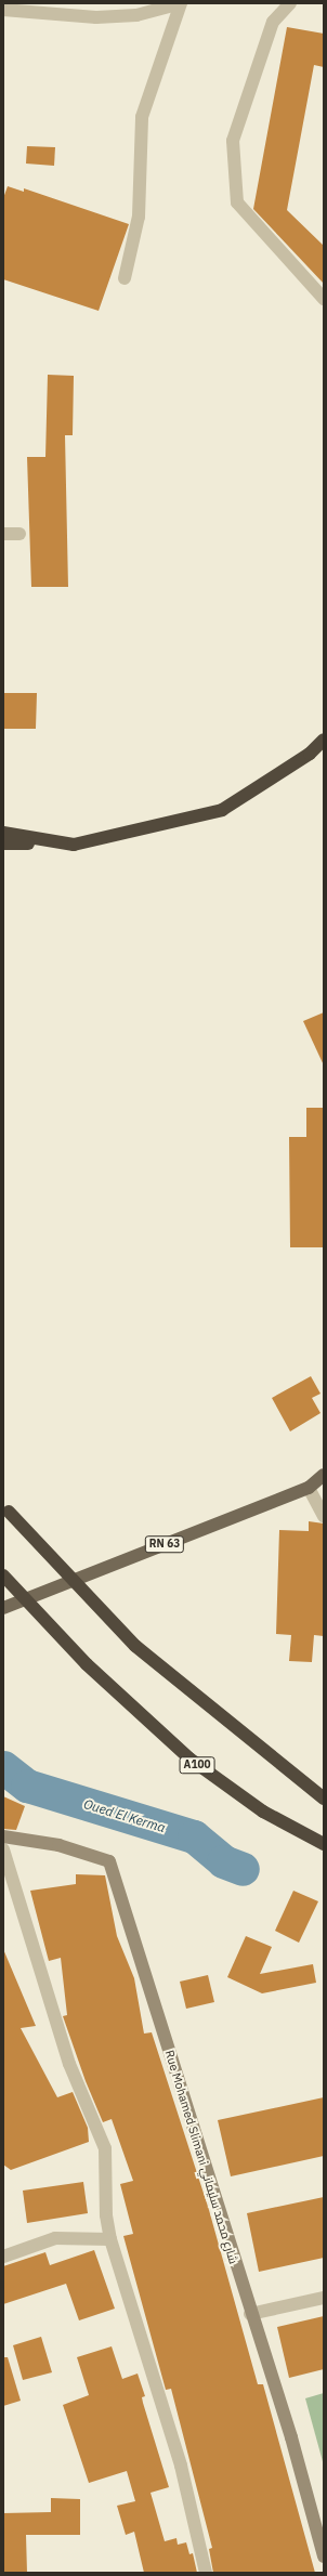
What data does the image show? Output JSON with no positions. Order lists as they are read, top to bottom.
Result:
{
  "streets": {
    "highway": ["A100"],
    "main road": ["RN 63"],
    "street": ["Rue Mohamed Slimani شارع محمد سليماني"]
  },
  "water": ["Oued El Kerma"]
}
